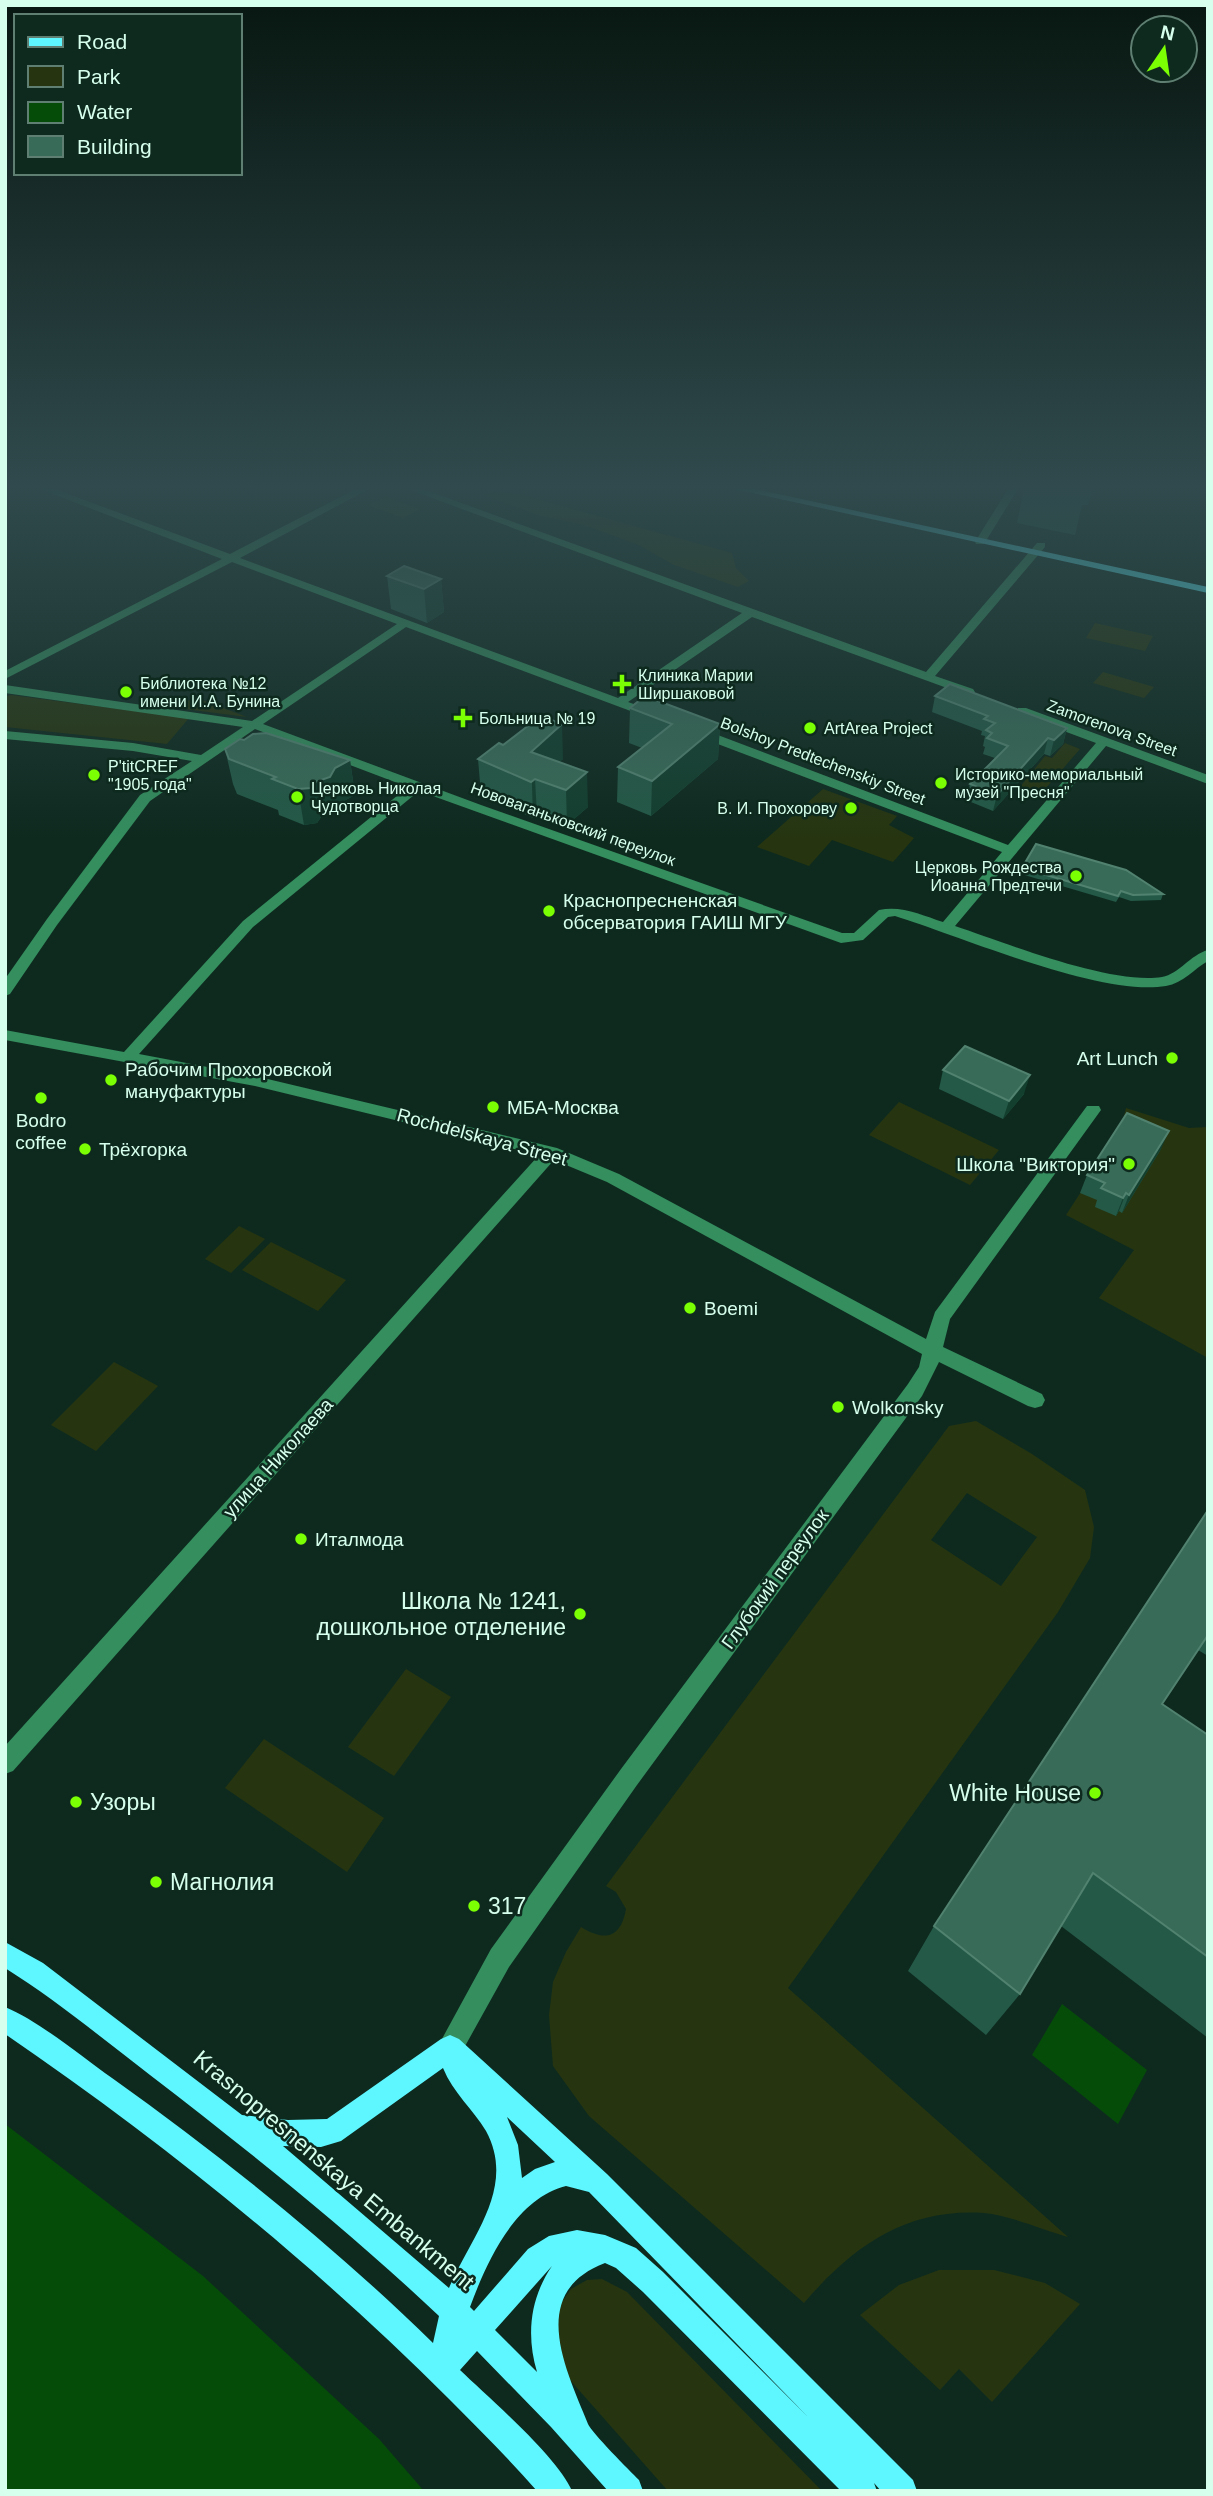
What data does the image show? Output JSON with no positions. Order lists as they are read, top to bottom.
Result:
{
  "streets": {
    "main road": ["Krasnopresnenskaya Embankment"],
    "street": [
      "Zamorenova Street",
      "Bolshoy Predtechenskiy Street",
      "Нововаганьковский переулок",
      "Rochdelskaya Street",
      "улица Николаева",
      "Глубокий переулок"
    ]
  },
  "crossings": [
    ["Rochdelskaya Street", "улица Николаева"],
    ["Rochdelskaya Street", "Глубокий переулок"]
  ],
  "places": {
    "health": ["Клиника Марии Ширшаковой", "Больница № 19"],
    "other": [
      "Библиотека №12 имени И.А. Бунина",
      "ArtArea Project",
      "P'titCREF \"1905 года\"",
      "Историко-мемориальный музей \"Пресня\"",
      "Церковь Николая Чудотворца",
      "В. И. Прохорову",
      "Церковь Рождества Иоанна Предтечи",
      "Краснопресненская обсерватория ГАИШ МГУ",
      "Art Lunch",
      "Рабочим Прохоровской мануфактуры",
      "Bodro coffee",
      "МБА-Москва",
      "Трёхгорка",
      "Школа \"Виктория\"",
      "Boemi",
      "Wolkonsky",
      "Италмода",
      "Школа № 1241, дошкольное отделение",
      "White House",
      "Узоры",
      "Магнолия",
      "317"
    ]
  },
  "legend": [
    "Road",
    "Park",
    "Water",
    "Building"
  ],
  "north": "top"
}
